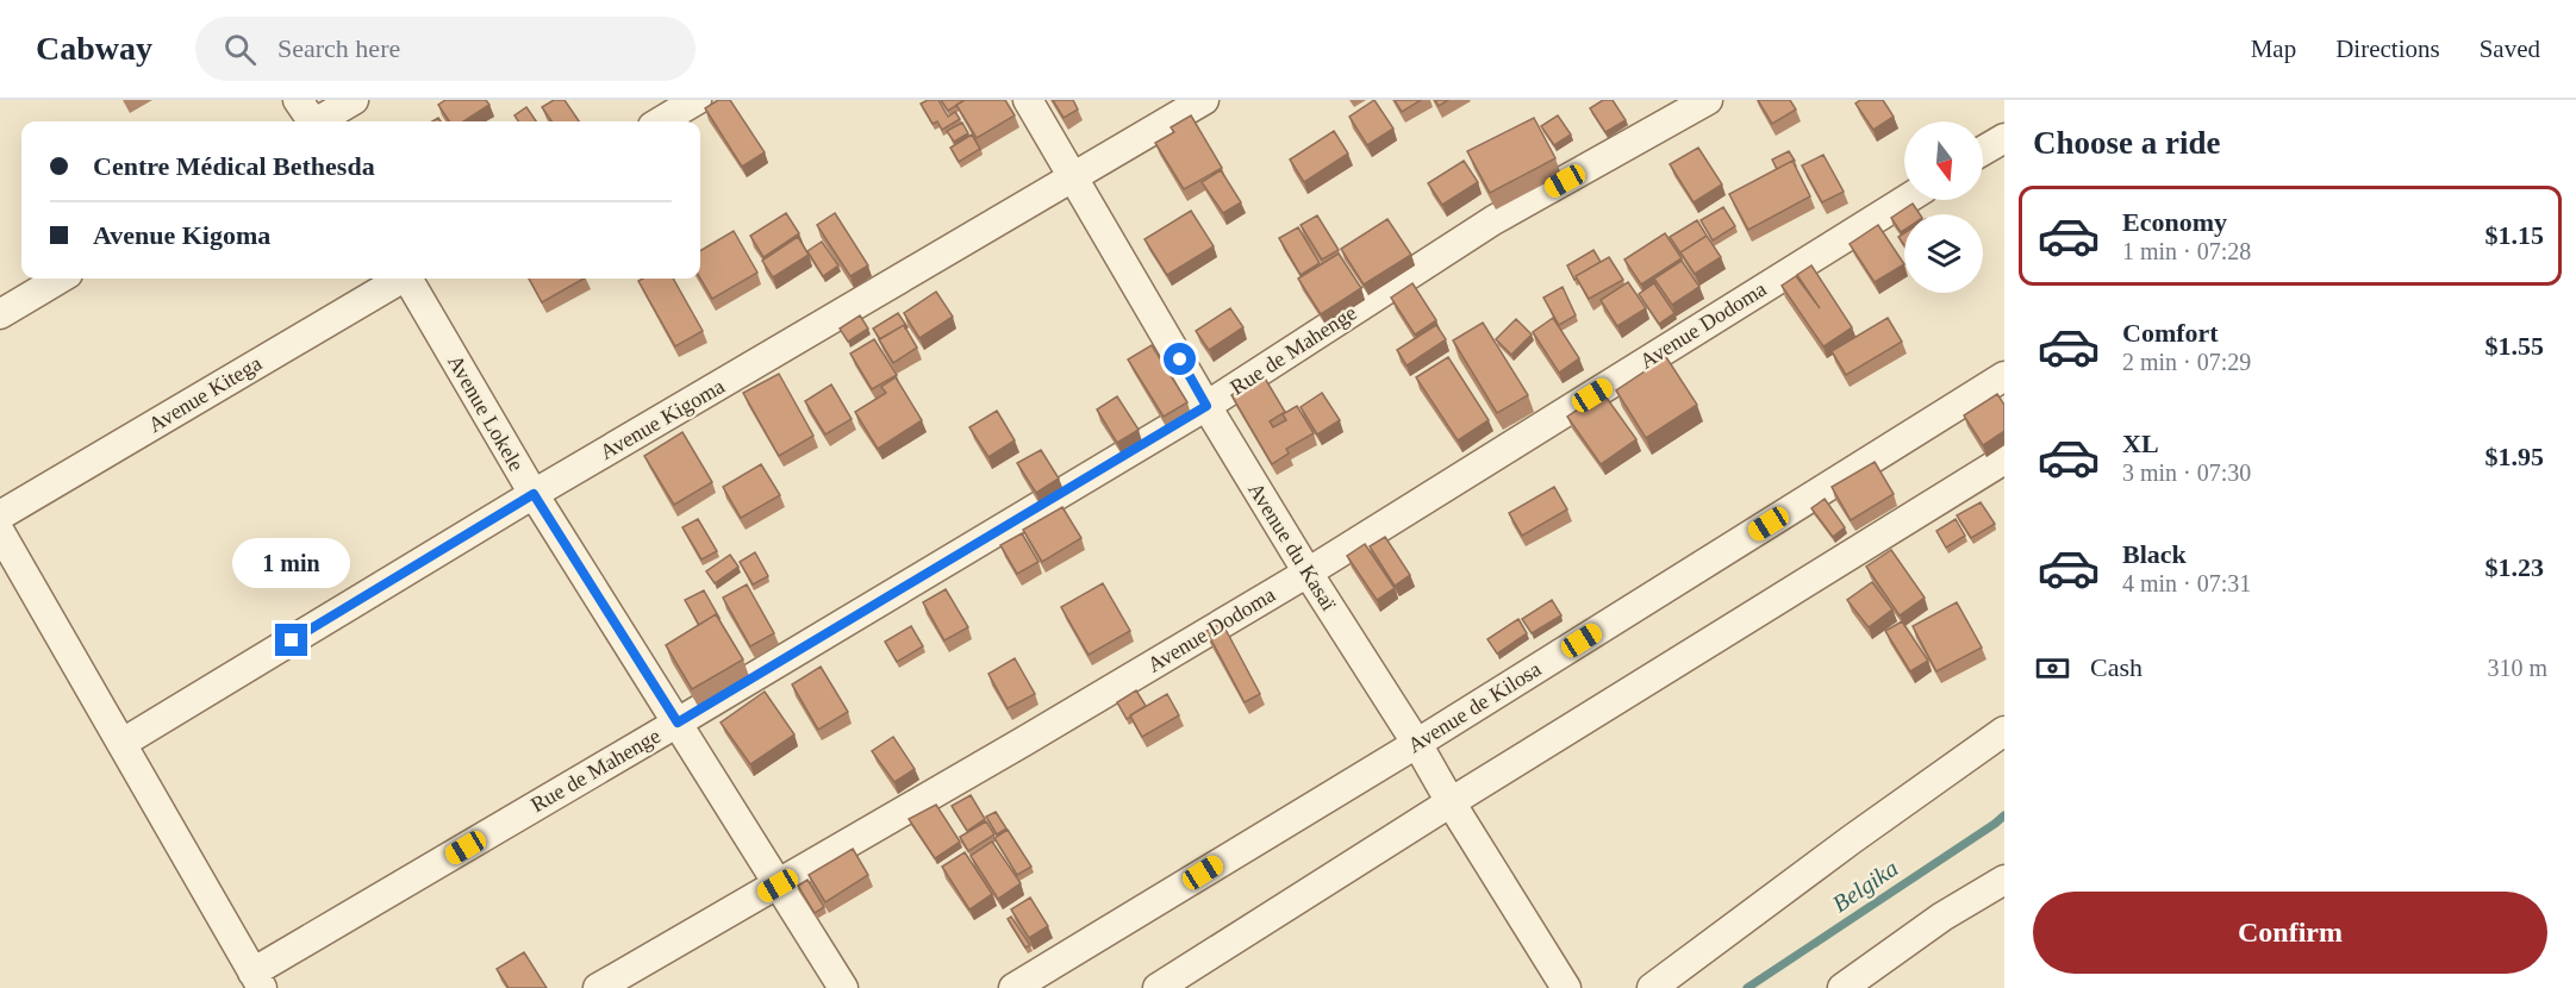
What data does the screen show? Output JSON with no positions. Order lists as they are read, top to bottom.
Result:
{
  "streets": {
    "street": [
      "Avenue Dodoma",
      "Rue de Mahenge",
      "Avenue Kitega",
      "Avenue Lokele",
      "Avenue Kigoma",
      "Avenue du Kasaï",
      "Avenue de Kilosa"
    ]
  },
  "crossings": [
    ["Avenue Dodoma", "Avenue Lokele"],
    ["Avenue Dodoma", "Avenue du Kasaï"],
    ["Rue de Mahenge", "Avenue Lokele"],
    ["Rue de Mahenge", "Avenue du Kasaï"],
    ["Avenue Lokele", "Avenue Kigoma"],
    ["Avenue Kigoma", "Avenue du Kasaï"],
    ["Avenue du Kasaï", "Avenue de Kilosa"]
  ],
  "water": ["Belgika"],
  "north": "bottom",
  "page": {
    "header": "Cabway",
    "search": "Search here",
    "nav": ["Map", "Directions", "Saved"],
    "heading": "Choose a ride",
    "banner": ["Centre Médical Bethesda", "Avenue Kigoma"],
    "list": [
      {
        "name": "Economy",
        "note": "1 min · 07:28",
        "value": "$1.15"
      },
      {
        "name": "Comfort",
        "note": "2 min · 07:29",
        "value": "$1.55"
      },
      {
        "name": "XL",
        "note": "3 min · 07:30",
        "value": "$1.95"
      },
      {
        "name": "Black",
        "note": "4 min · 07:31",
        "value": "$1.23"
      }
    ],
    "bubble": "1 min",
    "pay": ["Cash", "310 m"],
    "buttons": "Confirm"
  }
}
